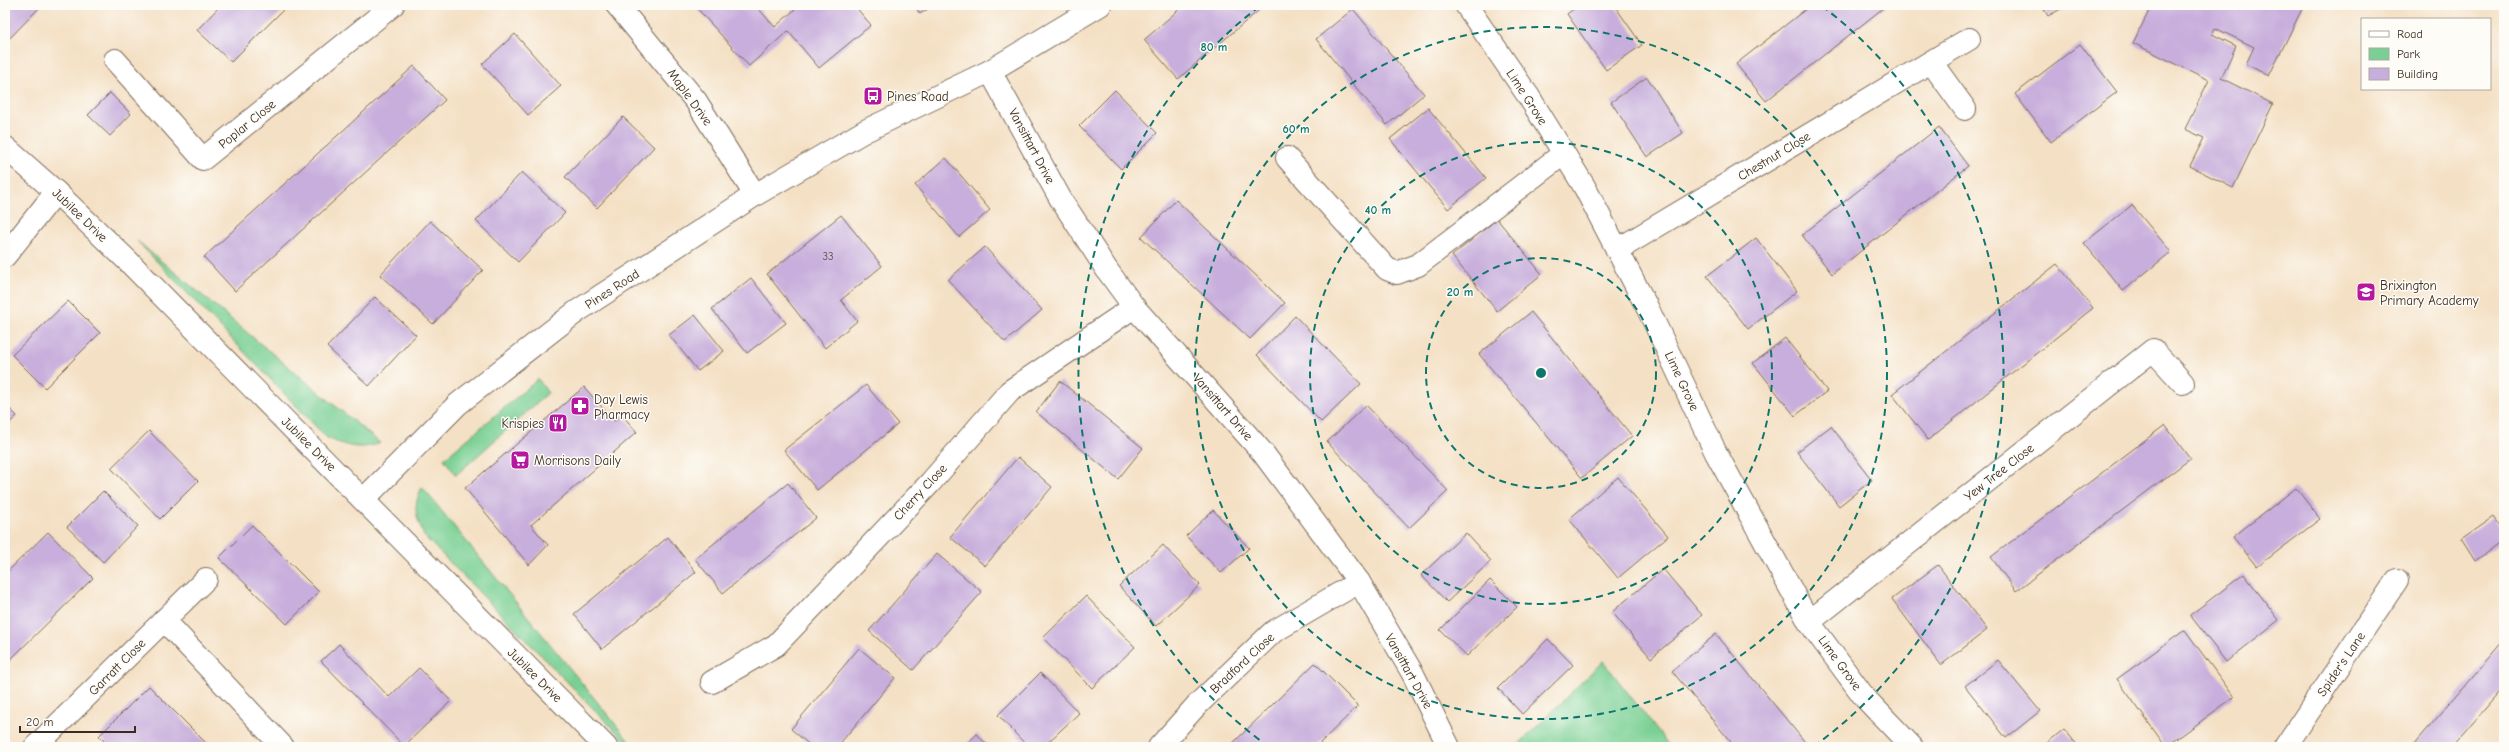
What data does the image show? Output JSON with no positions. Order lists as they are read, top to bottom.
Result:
{
  "streets": {
    "street": [
      "Maple Drive",
      "Lime Grove",
      "Poplar Close",
      "Vansittart Drive",
      "Chestnut Close",
      "Jubilee Drive",
      "Pines Road",
      "Yew Tree Close",
      "Cherry Close",
      "Bradford Close",
      "Spider's Lane",
      "Garratt Close"
    ]
  },
  "crossings": [
    ["Maple Drive", "Pines Road"],
    ["Lime Grove", "Chestnut Close"],
    ["Lime Grove", "Yew Tree Close"],
    ["Vansittart Drive", "Pines Road"],
    ["Vansittart Drive", "Cherry Close"],
    ["Vansittart Drive", "Bradford Close"],
    ["Jubilee Drive", "Pines Road"]
  ],
  "places": {
    "bus stop": ["Pines Road"],
    "school or university": ["Brixington Primary Academy"],
    "pharmacy": ["Day Lewis Pharmacy"],
    "restaurant": ["Krispies"],
    "supermarket": ["Morrisons Daily"]
  },
  "house_numbers": ["33"],
  "legend": ["Road", "Park", "Building"],
  "scale_bar": "20 m",
  "rings": [
    "80 m",
    "60 m",
    "40 m",
    "20 m"
  ]
}
